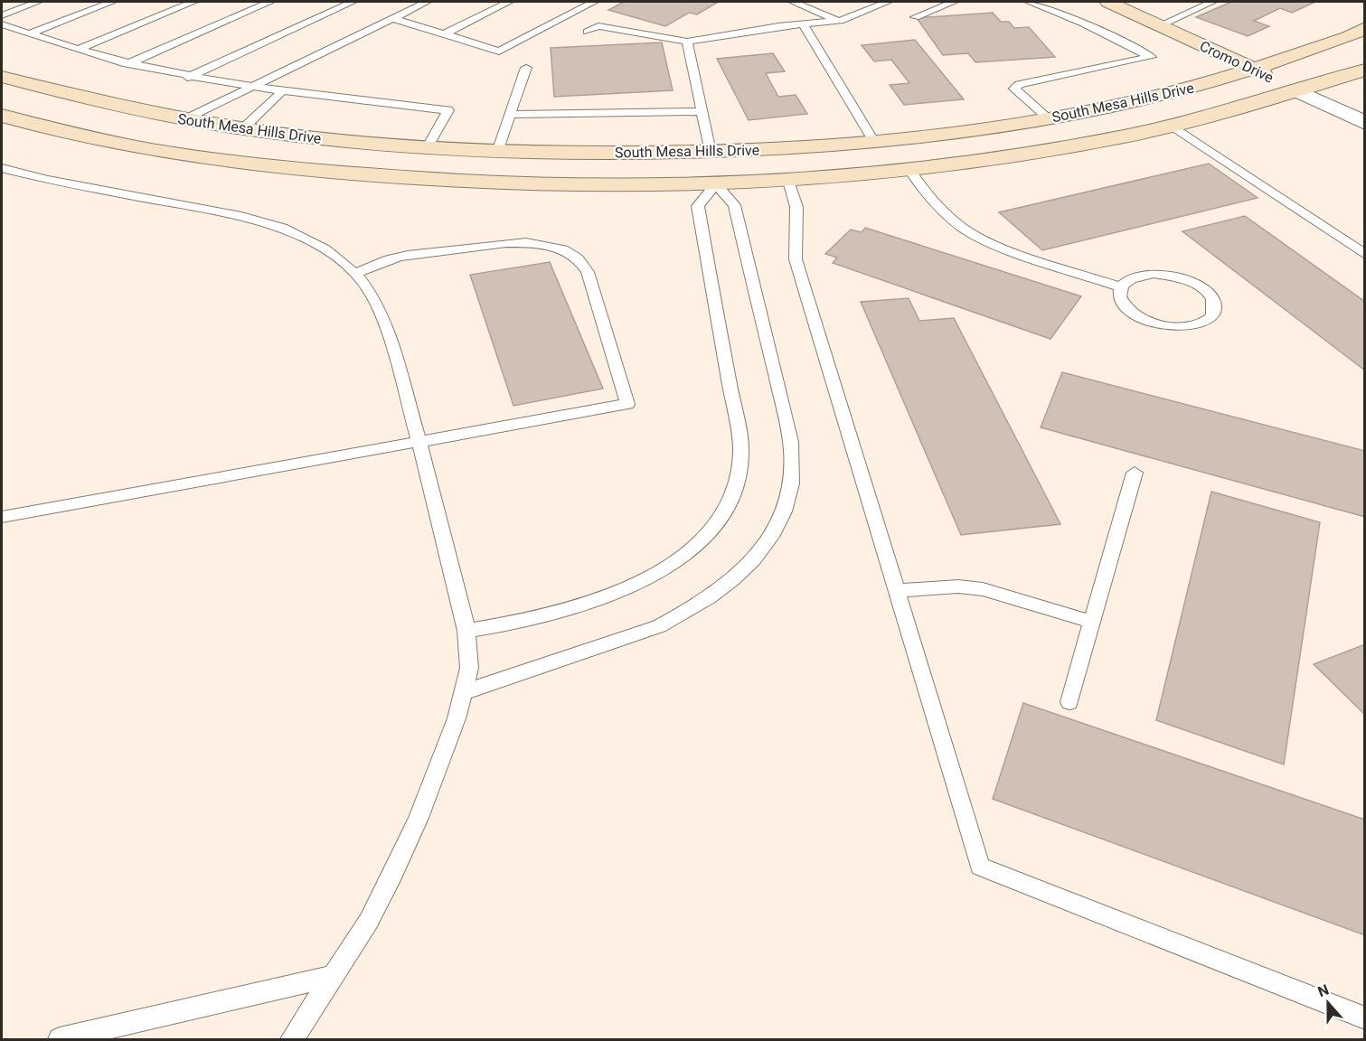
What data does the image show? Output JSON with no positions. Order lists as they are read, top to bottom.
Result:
{
  "streets": {
    "street": ["Cromo Drive", "South Mesa Hills Drive"]
  },
  "crossings": [
    ["Cromo Drive", "South Mesa Hills Drive"]
  ],
  "north": "top"
}
